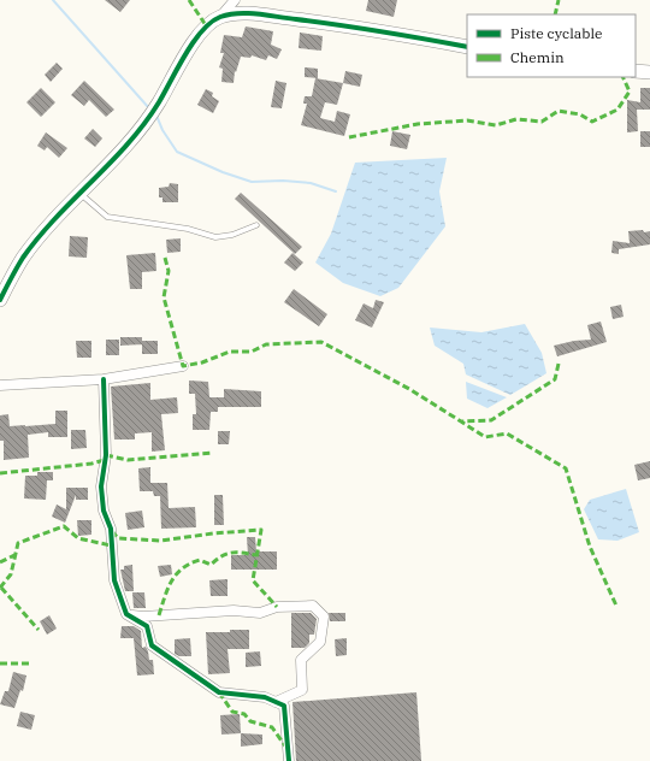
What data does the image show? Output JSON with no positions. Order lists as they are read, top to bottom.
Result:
{
  "legend": ["Piste cyclable", "Chemin"]
}
